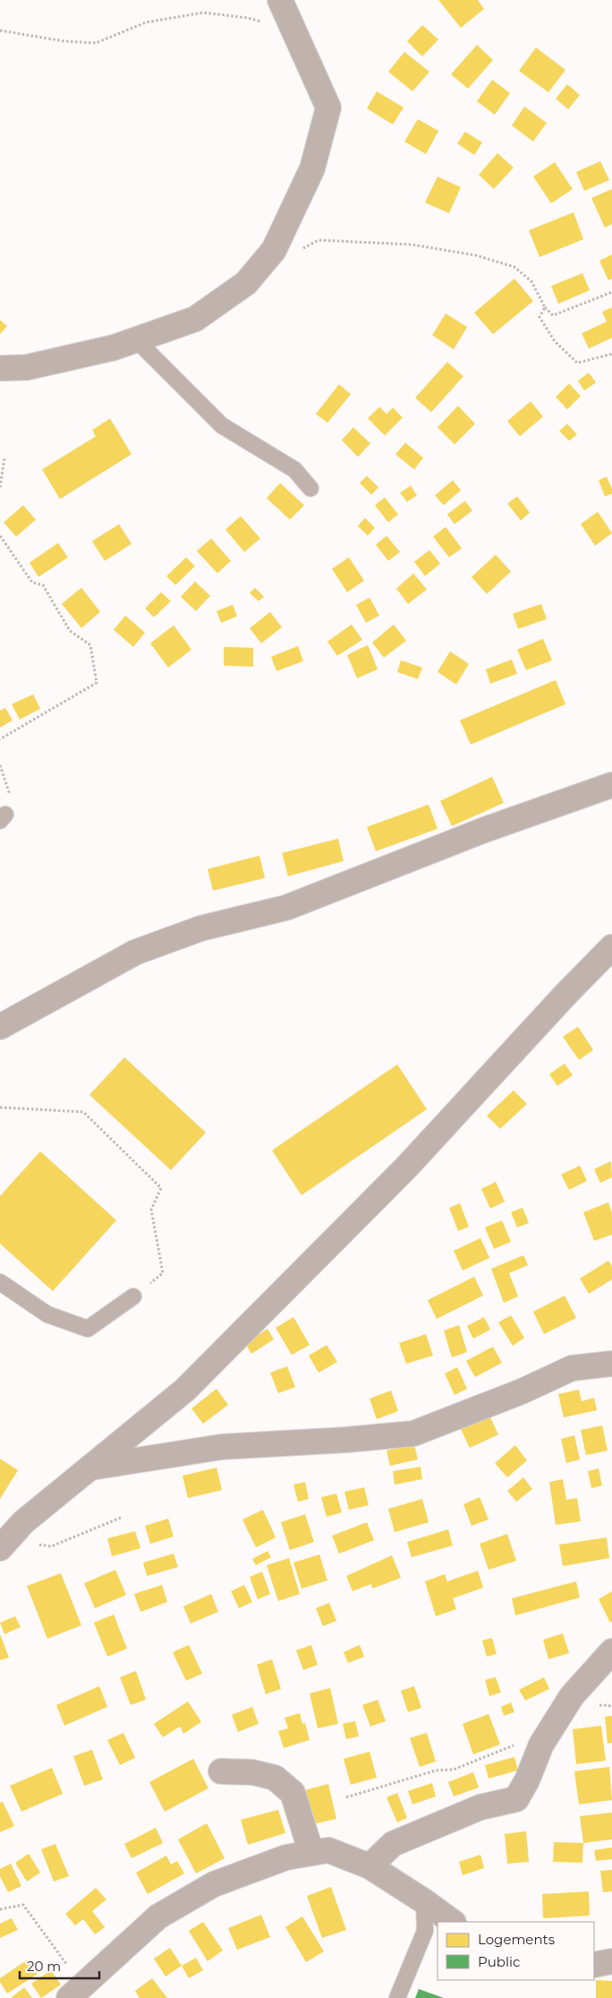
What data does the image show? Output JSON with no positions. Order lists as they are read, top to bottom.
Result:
{
  "legend": ["Logements", "Public"],
  "scale_bar": "20 m"
}
